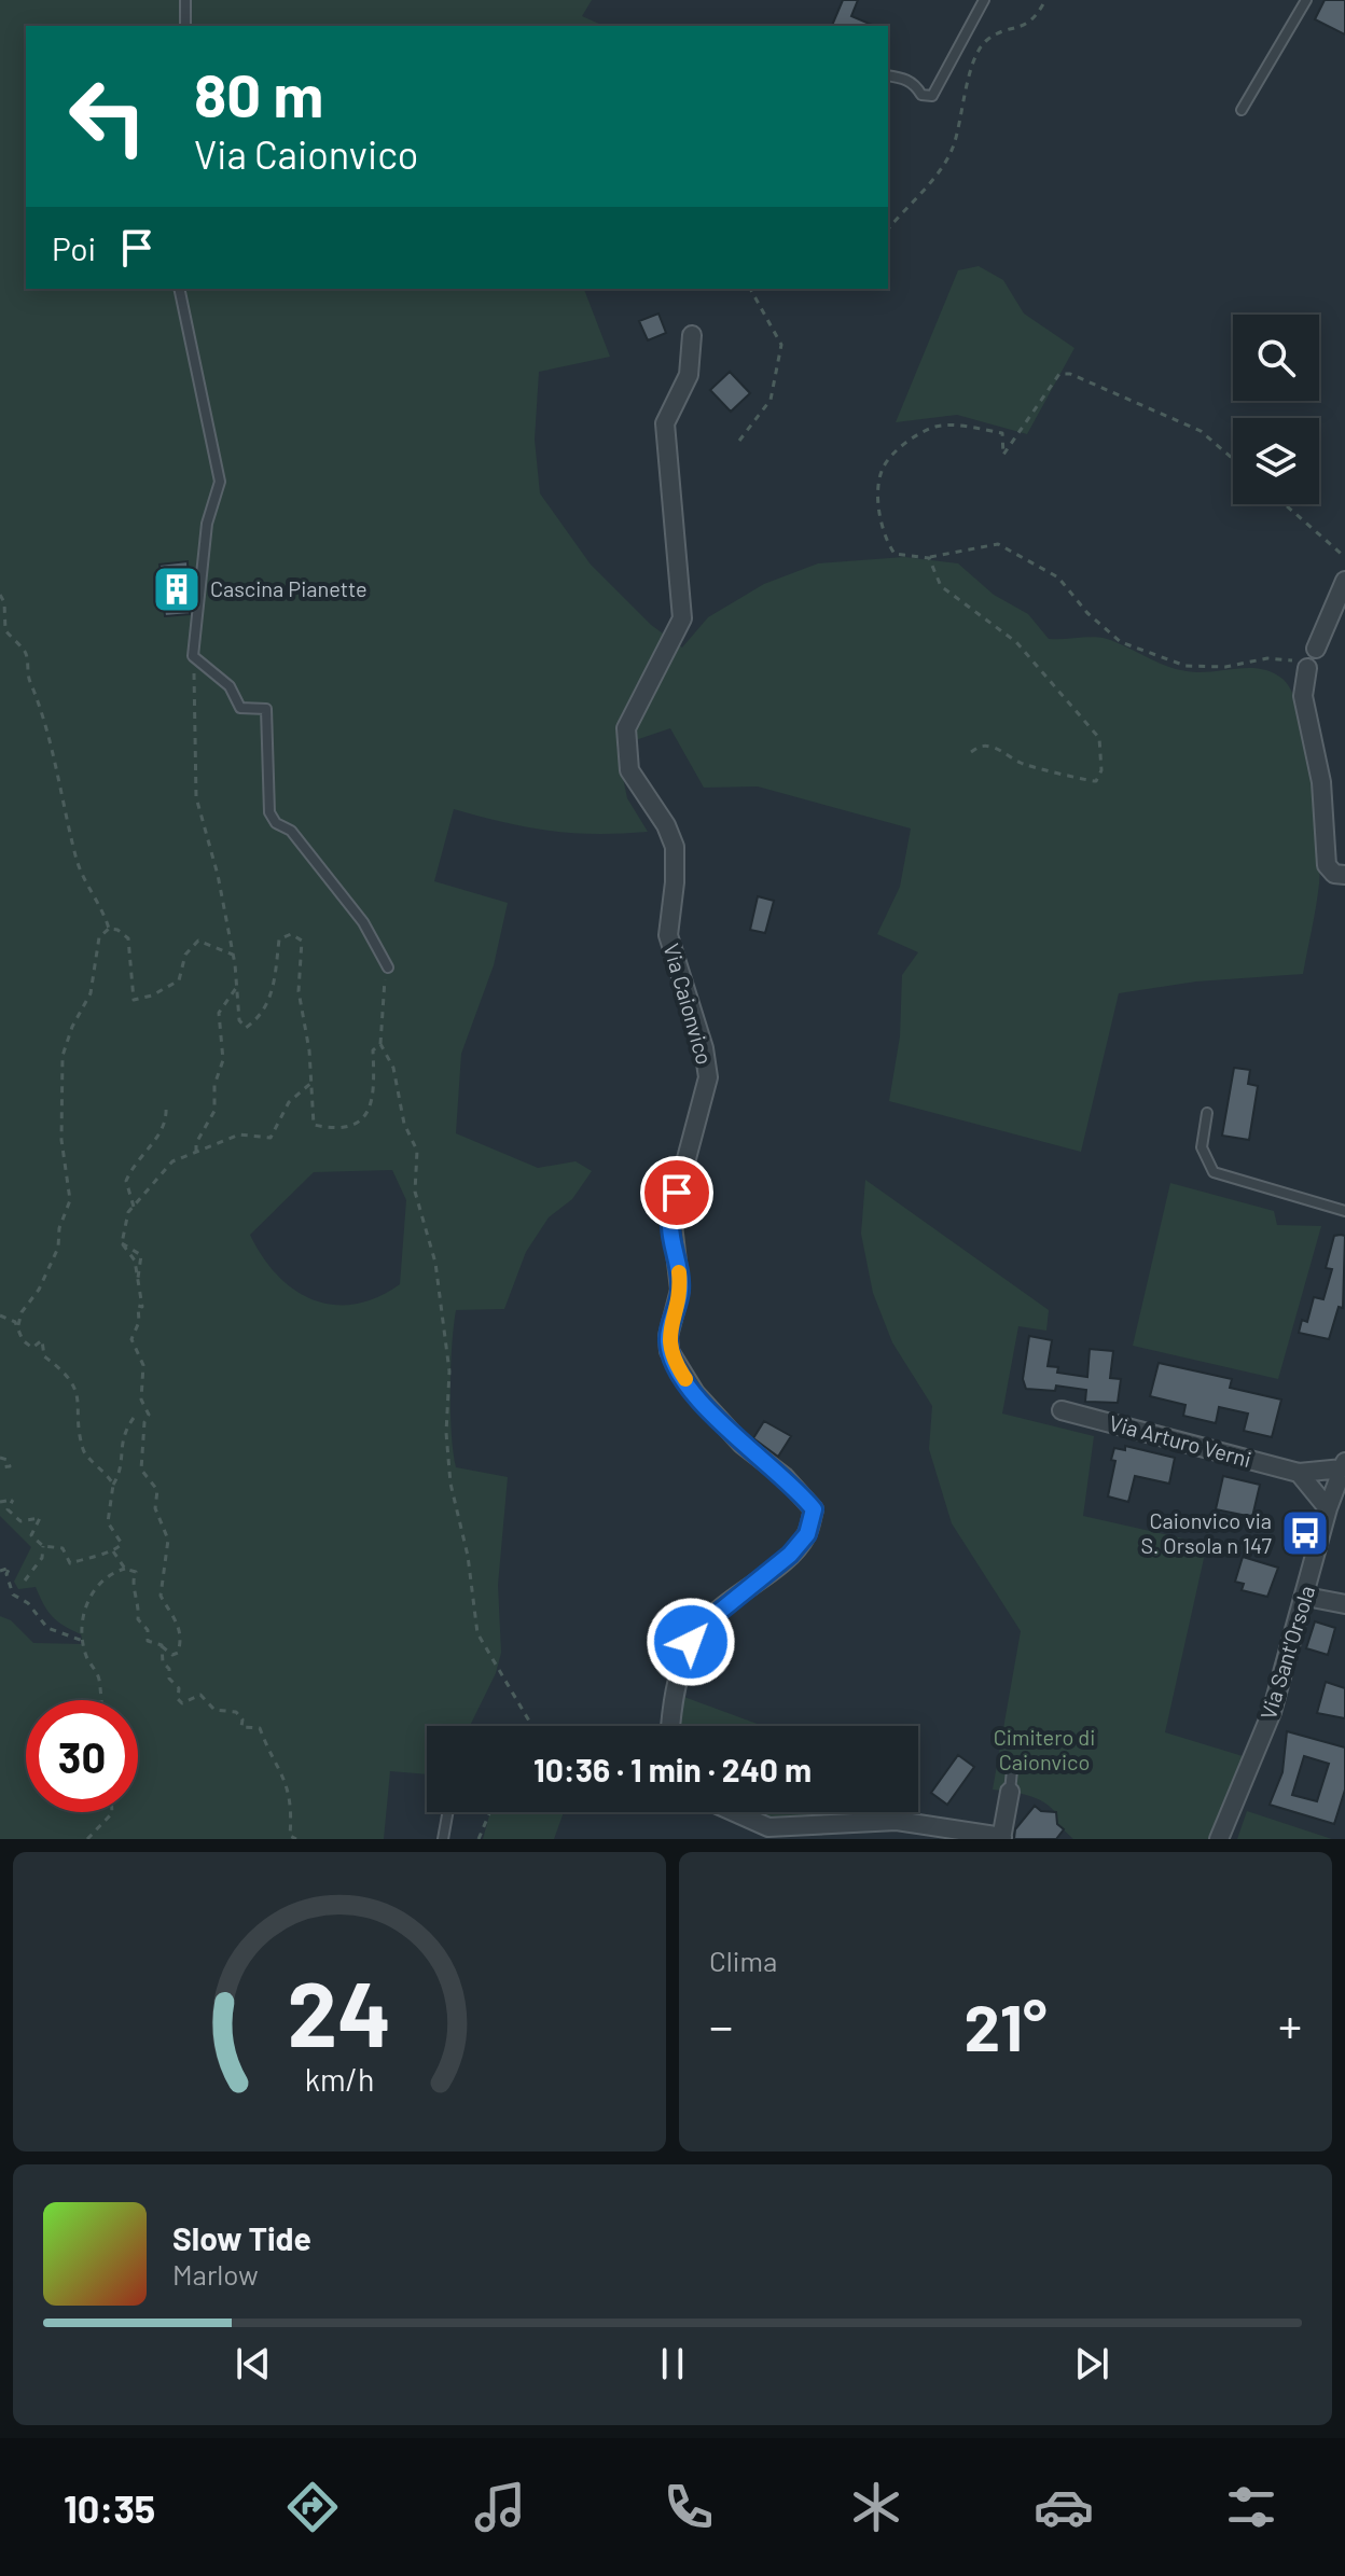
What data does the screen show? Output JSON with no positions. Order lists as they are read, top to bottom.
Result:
{
  "streets": {
    "street": ["Via Caionvico", "Via Arturo Verni", "Via Sant'Orsola"]
  },
  "crossings": [
    ["Via Arturo Verni", "Via Sant'Orsola"]
  ],
  "parks": ["Cimitero di Caionvico"],
  "places": {
    "building": ["Cascina Pianette"],
    "bus stop": ["Caionvico via S. Orsola n 147"]
  },
  "page": {
    "turn": ["80 m", "Via Caionvico"],
    "then": "Poi",
    "limit": "30",
    "trip": "10:36 · 1 min · 240 m",
    "tile": "Clima",
    "heat": ["−", "21°", "+"],
    "song": ["Slow Tide", "Marlow"],
    "tabs": "10:35",
    "gauge": ["24", "km/h"]
  }
}
